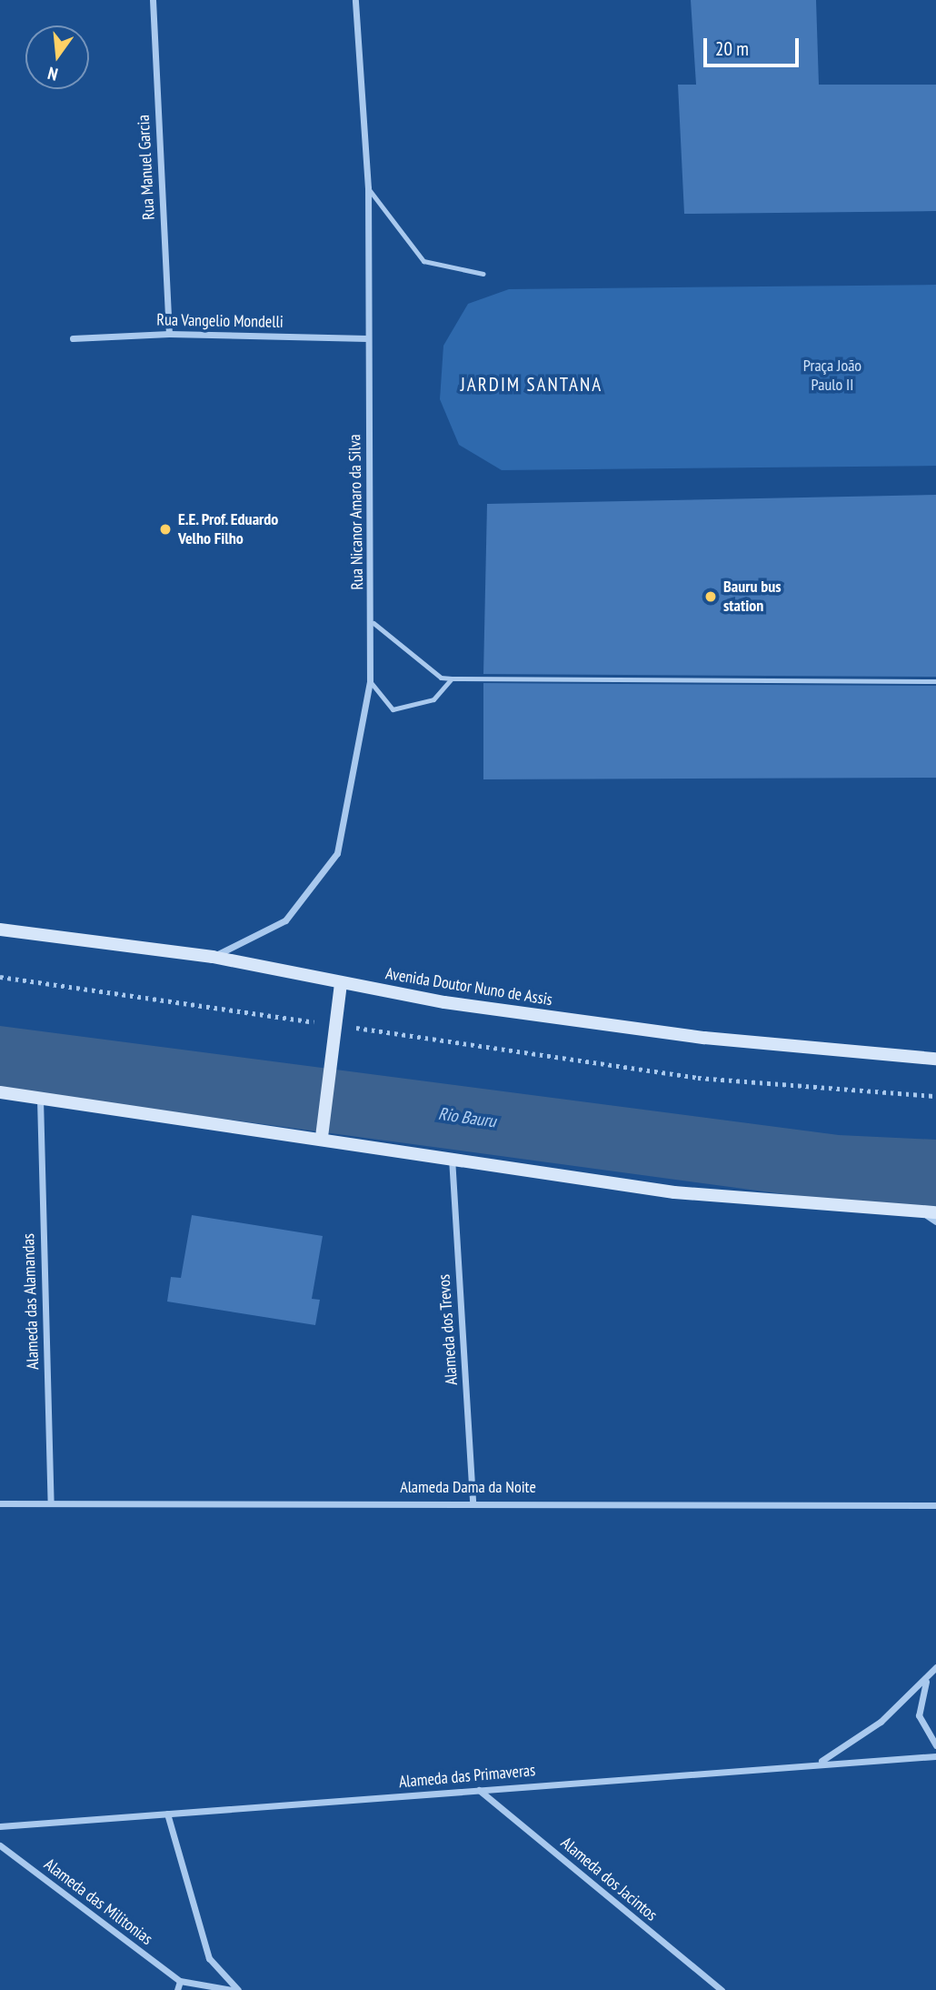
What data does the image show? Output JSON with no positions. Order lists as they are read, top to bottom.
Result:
{
  "streets": {
    "main road": ["Avenida Doutor Nuno de Assis"],
    "street": [
      "Rua Manuel Garcia",
      "Rua Vangelio Mondelli",
      "Rua Nicanor Amaro da Silva",
      "Alameda das Alamandas",
      "Alameda dos Trevos",
      "Alameda Dama da Noite",
      "Alameda das Primaveras",
      "Alameda dos Jacintos",
      "Alameda das Militonias"
    ]
  },
  "crossings": [
    ["Rua Manuel Garcia", "Rua Vangelio Mondelli"],
    ["Rua Vangelio Mondelli", "Rua Nicanor Amaro da Silva"],
    ["Rua Nicanor Amaro da Silva", "Avenida Doutor Nuno de Assis"],
    ["Alameda das Alamandas", "Alameda Dama da Noite"],
    ["Alameda dos Trevos", "Alameda Dama da Noite"],
    ["Alameda das Primaveras", "Alameda dos Jacintos"]
  ],
  "districts": ["JARDIM SANTANA"],
  "water": ["Rio Bauru"],
  "parks": ["Praça João Paulo II"],
  "places": ["E.E. Prof. Eduardo Velho Filho", "Bauru bus station"],
  "scale_bar": "20 m",
  "north": "bottom"
}
